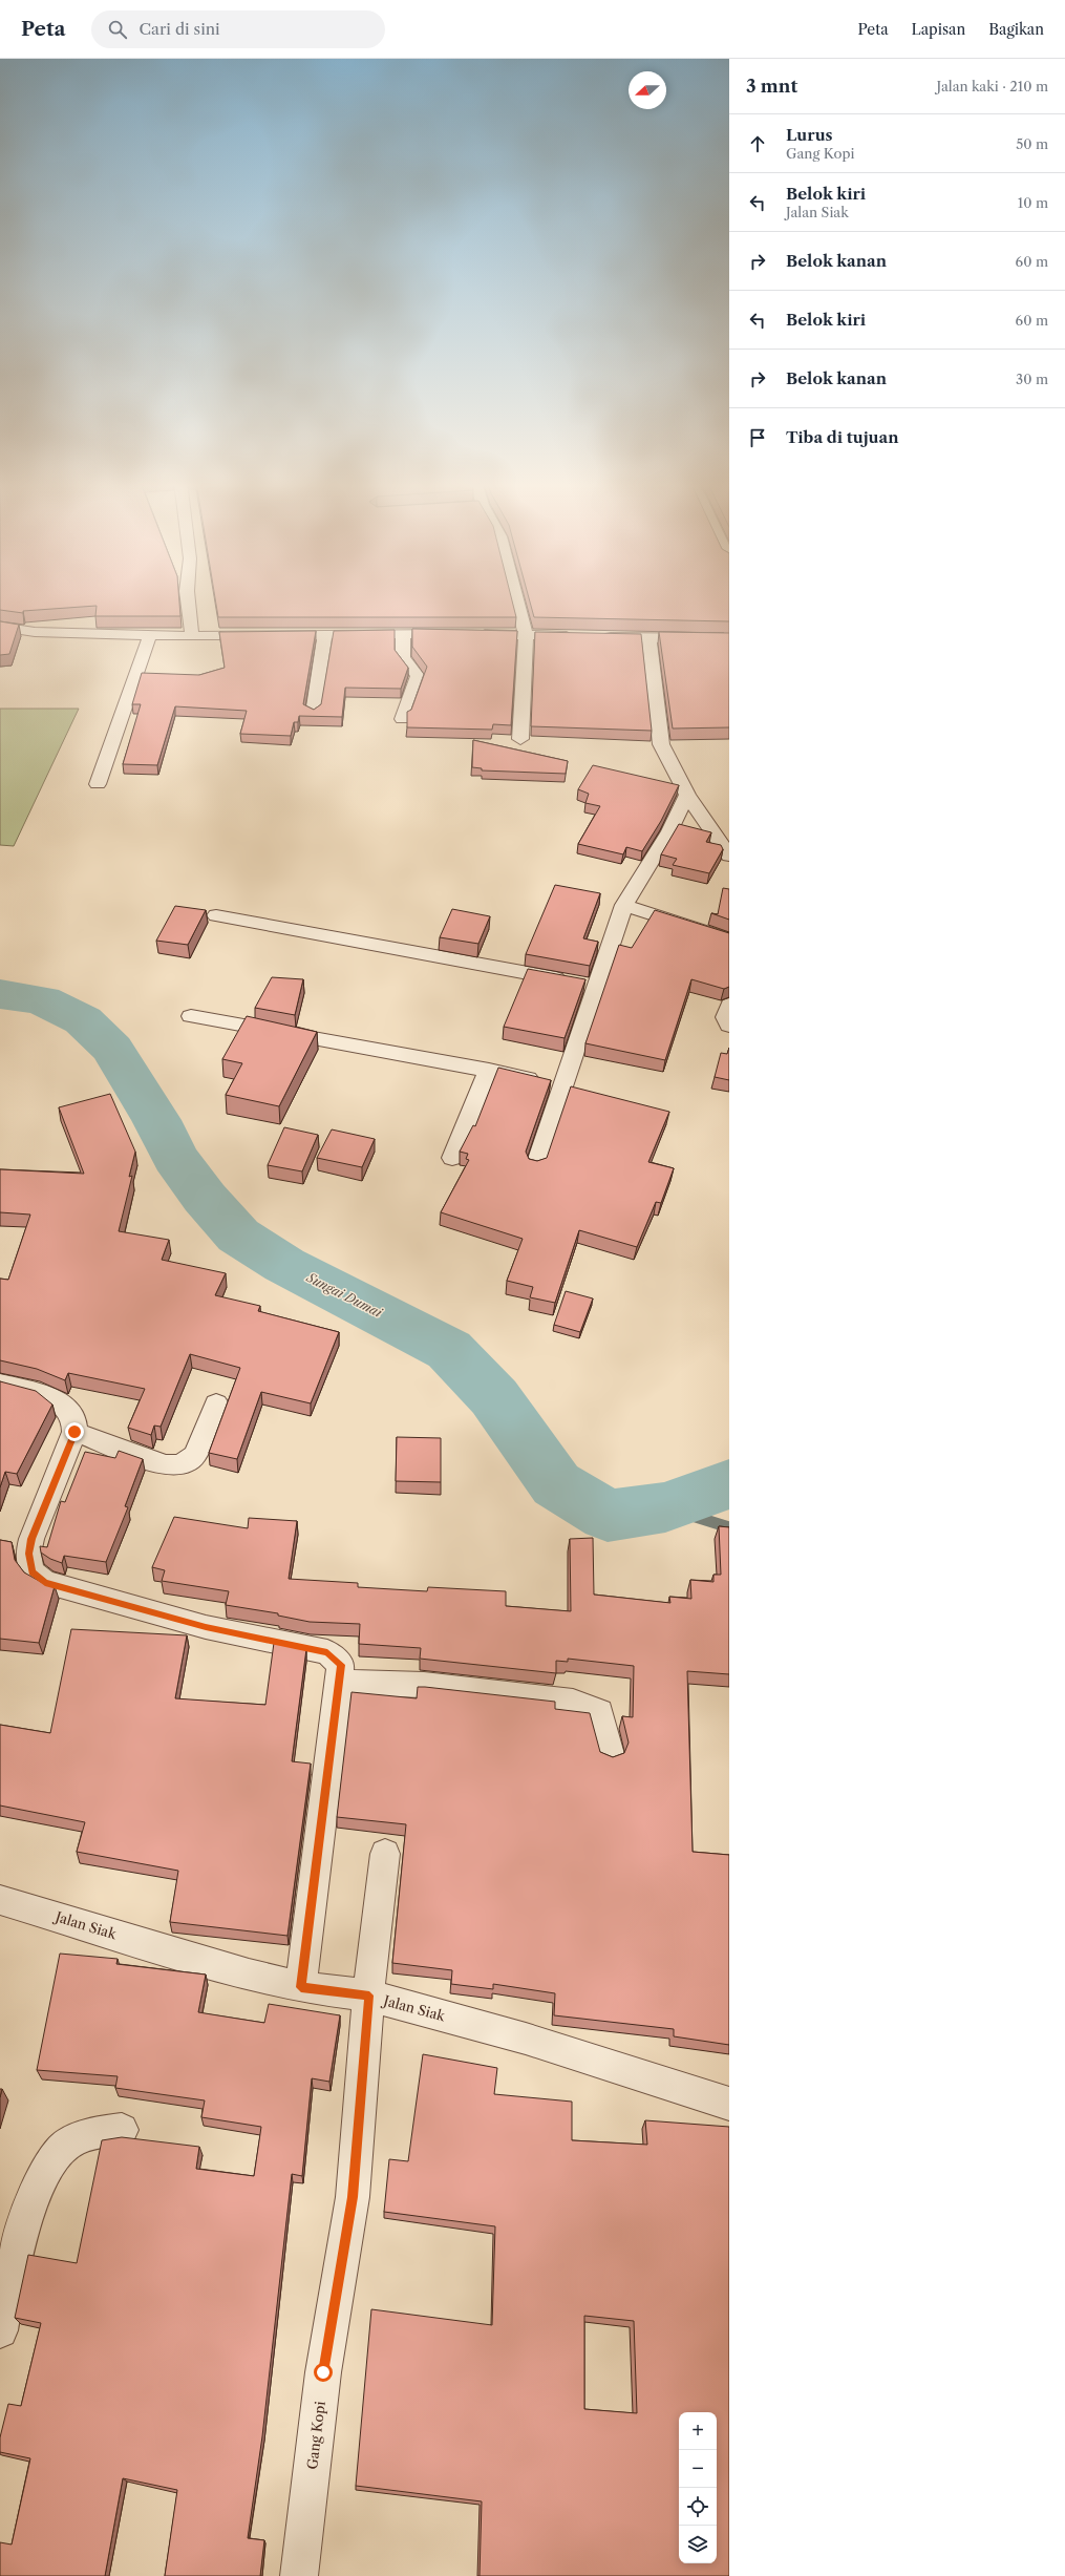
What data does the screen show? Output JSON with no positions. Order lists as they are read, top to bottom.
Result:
{
  "streets": {
    "street": ["Jalan Siak", "Gang Kopi"]
  },
  "crossings": [
    ["Jalan Siak", "Gang Kopi"]
  ],
  "water": ["Sungai Dumai"],
  "north": "left",
  "page": {
    "header": "Peta",
    "search": "Cari di sini",
    "nav": ["Peta", "Lapisan", "Bagikan"],
    "heading": ["3 mnt", "Jalan kaki · 210 m"],
    "list": [
      ["Lurus", "Gang Kopi", "50 m"],
      ["Belok kiri", "Jalan Siak", "10 m"],
      ["Belok kanan", "60 m"],
      ["Belok kiri", "60 m"],
      ["Belok kanan", "30 m"],
      "Tiba di tujuan"
    ],
    "map_buttons": ["+", "−"]
  }
}
